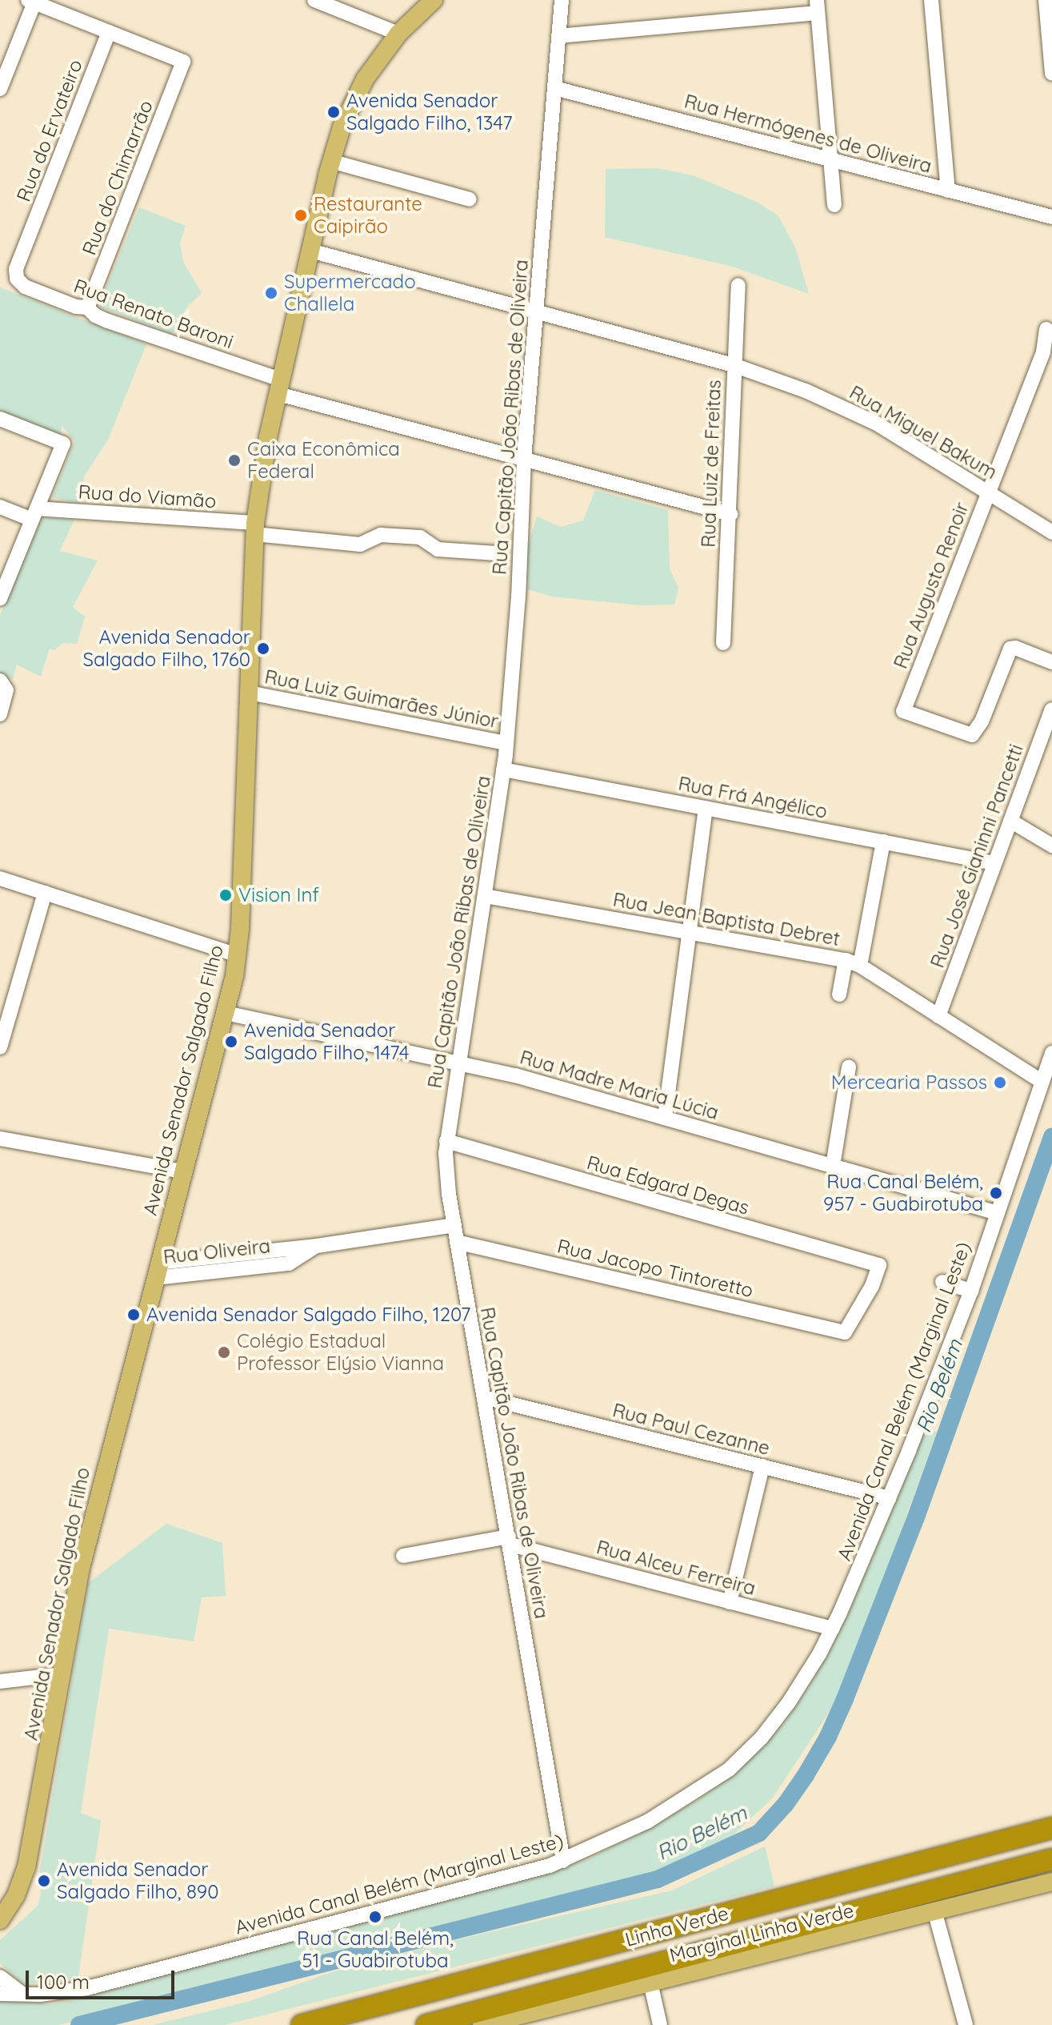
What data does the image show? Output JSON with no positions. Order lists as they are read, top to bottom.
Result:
{
  "streets": {
    "highway": ["Linha Verde"],
    "main road": ["Avenida Senador Salgado Filho", "Marginal Linha Verde"],
    "street": [
      "Rua do Ervateiro",
      "Rua Hermógenes de Oliveira",
      "Rua do Chimarrão",
      "Rua Renato Baroni",
      "Rua Capitão João Ribas de Oliveira",
      "Rua Miguel Bakum",
      "Rua Luiz de Freitas",
      "Rua do Viamão",
      "Rua Augusto Renoir",
      "Rua Luiz Guimarães Júnior",
      "Rua Frá Angélico",
      "Rua José Gianinni Pancetti",
      "Rua Jean Baptista Debret",
      "Rua Madre Maria Lúcia",
      "Rua Edgard Degas",
      "Rua Oliveira",
      "Rua Jacopo Tintoretto",
      "Avenida Canal Belém (Marginal Leste)",
      "Rua Paul Cezanne",
      "Rua Alceu Ferreira"
    ]
  },
  "crossings": [
    ["Rua do Ervateiro", "Rua do Chimarrão"],
    ["Rua do Ervateiro", "Rua Renato Baroni"],
    ["Rua Hermógenes de Oliveira", "Rua Capitão João Ribas de Oliveira"],
    ["Rua do Chimarrão", "Rua Renato Baroni"],
    ["Rua Renato Baroni", "Rua Capitão João Ribas de Oliveira"],
    ["Rua Renato Baroni", "Rua Luiz de Freitas"],
    ["Rua Renato Baroni", "Avenida Senador Salgado Filho"],
    ["Rua Capitão João Ribas de Oliveira", "Rua Miguel Bakum"],
    ["Rua Capitão João Ribas de Oliveira", "Rua Luiz Guimarães Júnior"],
    ["Rua Capitão João Ribas de Oliveira", "Rua Frá Angélico"],
    ["Rua Capitão João Ribas de Oliveira", "Rua Jean Baptista Debret"],
    ["Rua Capitão João Ribas de Oliveira", "Rua Madre Maria Lúcia"],
    ["Rua Capitão João Ribas de Oliveira", "Rua Edgard Degas"],
    ["Rua Capitão João Ribas de Oliveira", "Rua Oliveira"],
    ["Rua Capitão João Ribas de Oliveira", "Rua Jacopo Tintoretto"],
    ["Rua Capitão João Ribas de Oliveira", "Avenida Canal Belém (Marginal Leste)"],
    ["Rua Capitão João Ribas de Oliveira", "Rua Paul Cezanne"],
    ["Rua Capitão João Ribas de Oliveira", "Rua Alceu Ferreira"],
    ["Rua Miguel Bakum", "Rua Luiz de Freitas"],
    ["Rua Miguel Bakum", "Rua Augusto Renoir"],
    ["Rua Miguel Bakum", "Avenida Senador Salgado Filho"],
    ["Rua do Viamão", "Avenida Senador Salgado Filho"],
    ["Rua Luiz Guimarães Júnior", "Avenida Senador Salgado Filho"],
    ["Rua Frá Angélico", "Rua José Gianinni Pancetti"],
    ["Rua José Gianinni Pancetti", "Rua Jean Baptista Debret"],
    ["Rua Jean Baptista Debret", "Avenida Canal Belém (Marginal Leste)"],
    ["Avenida Senador Salgado Filho", "Rua Madre Maria Lúcia"],
    ["Avenida Senador Salgado Filho", "Rua Oliveira"],
    ["Rua Madre Maria Lúcia", "Avenida Canal Belém (Marginal Leste)"],
    ["Rua Edgard Degas", "Rua Jacopo Tintoretto"],
    ["Avenida Canal Belém (Marginal Leste)", "Rua Paul Cezanne"],
    ["Avenida Canal Belém (Marginal Leste)", "Rua Alceu Ferreira"]
  ],
  "water": ["Rio Belém"],
  "places": [
    "Avenida Senador Salgado Filho, 1347",
    "Restaurante Caipirão",
    "Supermercado Challela",
    "Caixa Econômica Federal",
    "Avenida Senador Salgado Filho, 1760",
    "Vision Inf",
    "Avenida Senador Salgado Filho, 1474",
    "Mercearia Passos",
    "Rua Canal Belém, 957 - Guabirotuba",
    "Avenida Senador Salgado Filho, 1207",
    "Colégio Estadual Professor Elýsio Vianna",
    "Avenida Senador Salgado Filho, 890",
    "Rua Canal Belém, 51 - Guabirotuba"
  ],
  "scale_bar": "100 m"
}
